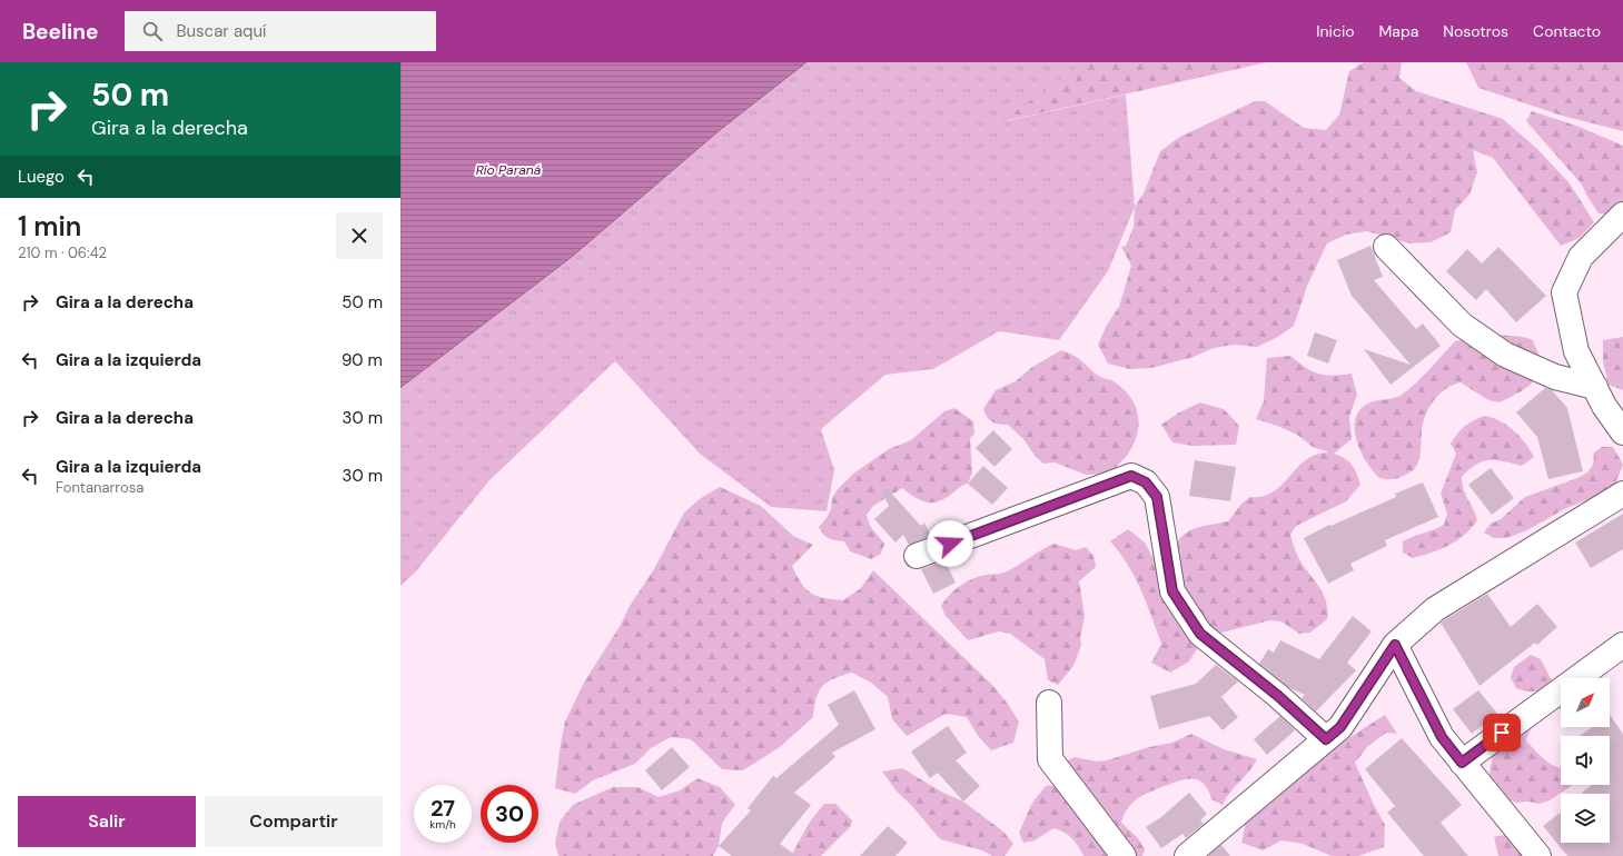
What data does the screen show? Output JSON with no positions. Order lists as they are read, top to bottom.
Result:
{
  "water": ["Río Paraná"],
  "north": "top right",
  "page": {
    "header": "Beeline",
    "search": "Buscar aquí",
    "nav": [
      "Inicio",
      "Mapa",
      "Nosotros",
      "Contacto"
    ],
    "turn": ["50 m", "Gira a la derecha"],
    "then": "Luego",
    "heading": ["1 min", "210 m · 06:42"],
    "list": [
      {
        "name": "Gira a la derecha",
        "value": "50 m"
      },
      {
        "name": "Gira a la izquierda",
        "value": "90 m"
      },
      {
        "name": "Gira a la derecha",
        "value": "30 m"
      },
      {
        "name": "Gira a la izquierda",
        "note": "Fontanarrosa",
        "value": "30 m"
      }
    ],
    "speed": "27 km/h",
    "limit": "30",
    "buttons": ["Salir", "Compartir"]
  }
}
